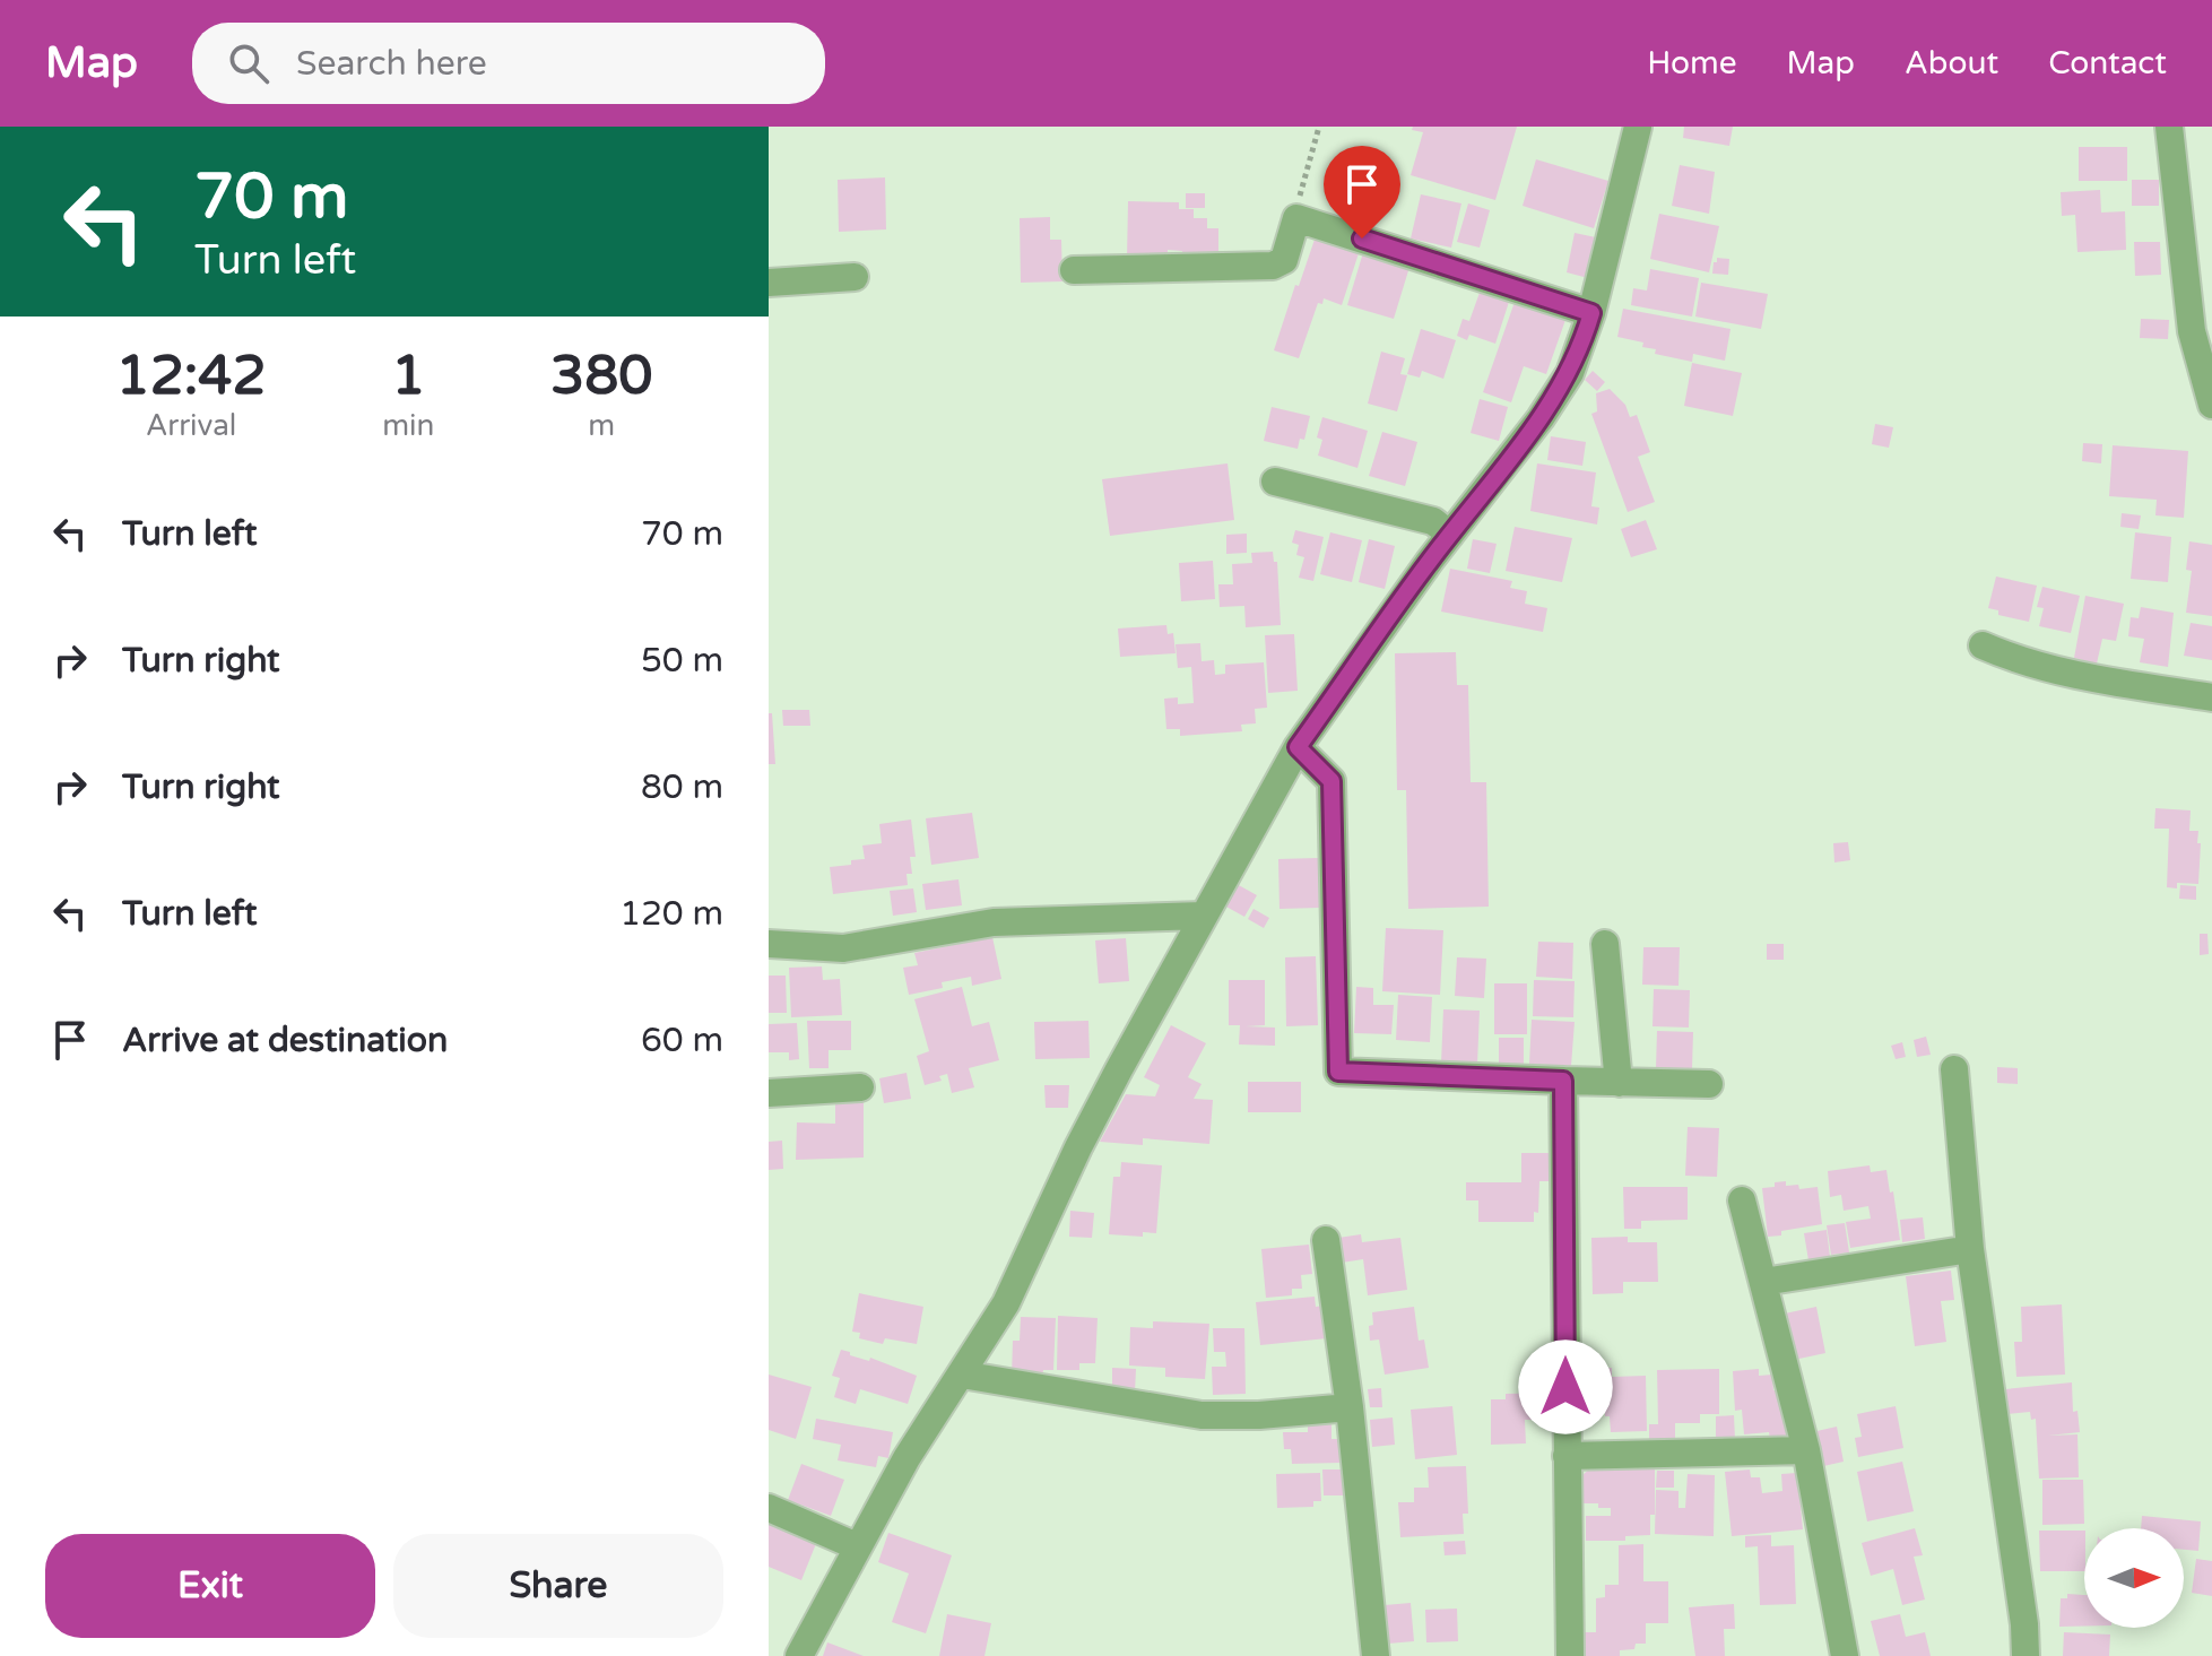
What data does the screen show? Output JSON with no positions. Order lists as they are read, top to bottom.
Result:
{
  "north": "right",
  "page": {
    "header": "Map",
    "search": "Search here",
    "nav": [
      "Home",
      "Map",
      "About",
      "Contact"
    ],
    "turn": ["70 m", "Turn left"],
    "eta": [
      "12:42",
      "Arrival",
      "1",
      "min",
      "380",
      "m"
    ],
    "list": [
      {
        "name": "Turn left",
        "value": "70 m"
      },
      {
        "name": "Turn right",
        "value": "50 m"
      },
      {
        "name": "Turn right",
        "value": "80 m"
      },
      {
        "name": "Turn left",
        "value": "120 m"
      },
      {
        "name": "Arrive at destination",
        "value": "60 m"
      }
    ],
    "buttons": ["Exit", "Share"]
  }
}
